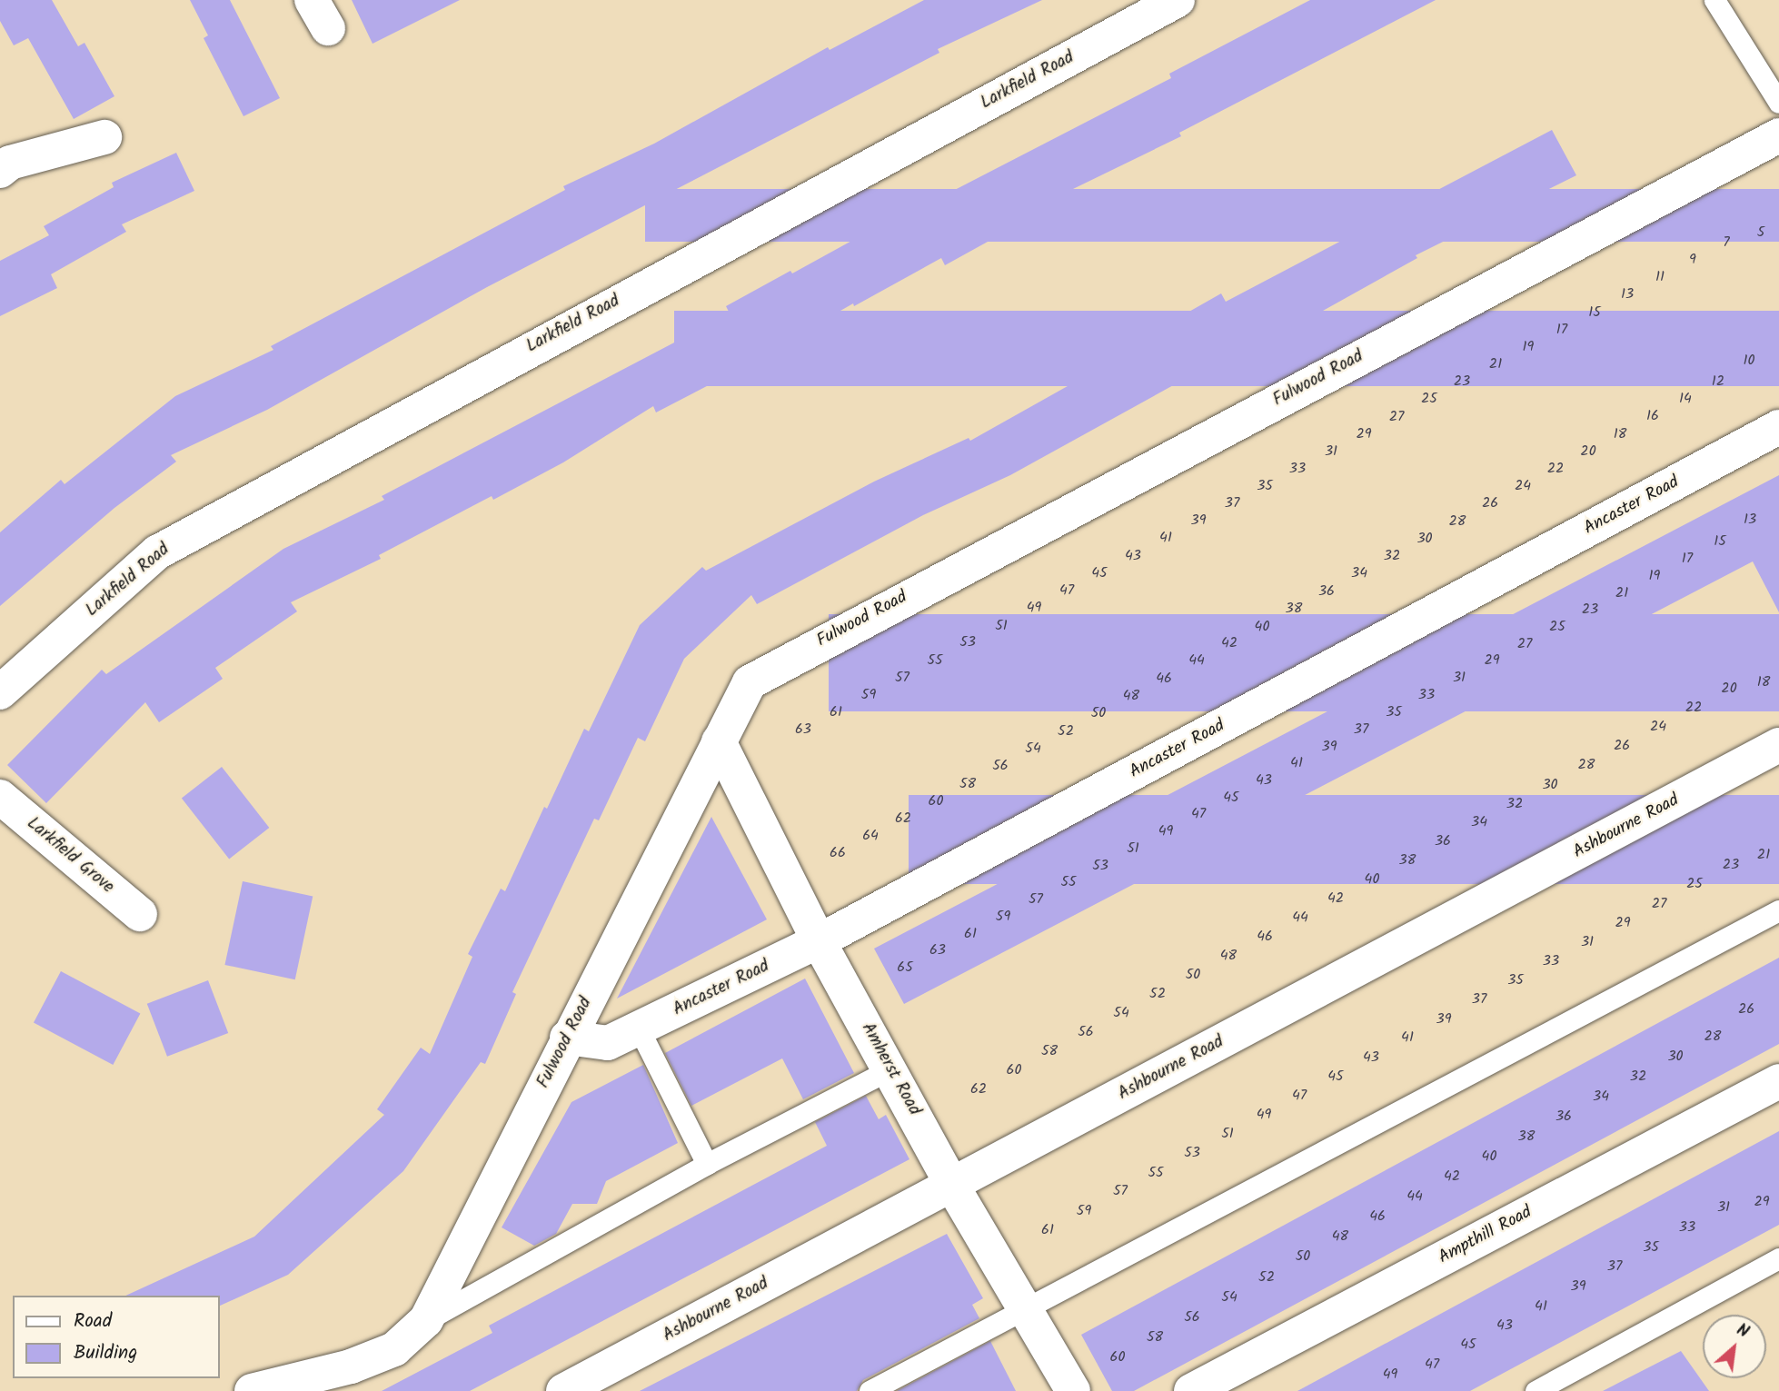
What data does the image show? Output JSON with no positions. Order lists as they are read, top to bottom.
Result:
{
  "streets": {
    "street": [
      "Larkfield Road",
      "Fulwood Road",
      "Ancaster Road",
      "Ashbourne Road",
      "Larkfield Grove",
      "Amherst Road",
      "Ampthill Road"
    ]
  },
  "crossings": [
    ["Fulwood Road", "Ancaster Road"],
    ["Fulwood Road", "Amherst Road"],
    ["Ancaster Road", "Amherst Road"],
    ["Ashbourne Road", "Amherst Road"]
  ],
  "house_numbers": [
    "5",
    "7",
    "9",
    "11",
    "13",
    "15",
    "17",
    "19",
    "10",
    "21",
    "23",
    "12",
    "25",
    "14",
    "16",
    "27",
    "29",
    "18",
    "31",
    "20",
    "33",
    "22",
    "35",
    "24",
    "37",
    "26",
    "13",
    "39",
    "28",
    "41",
    "30",
    "15",
    "43",
    "32",
    "17",
    "45",
    "34",
    "19",
    "47",
    "36",
    "21",
    "49",
    "38",
    "23",
    "51",
    "40",
    "25",
    "53",
    "42",
    "27",
    "55",
    "44",
    "29",
    "57",
    "31",
    "46",
    "18",
    "20",
    "59",
    "33",
    "48",
    "22",
    "61",
    "35",
    "50",
    "24",
    "63",
    "37",
    "52",
    "26",
    "39",
    "54",
    "41",
    "28",
    "56",
    "43",
    "58",
    "30",
    "45",
    "60",
    "32",
    "47",
    "62",
    "34",
    "49",
    "64",
    "36",
    "51",
    "66",
    "21",
    "38",
    "23",
    "53",
    "40",
    "55",
    "25",
    "42",
    "57",
    "27",
    "59",
    "44",
    "29",
    "61",
    "46",
    "31",
    "63",
    "48",
    "33",
    "65",
    "50",
    "35",
    "52",
    "37",
    "26",
    "54",
    "39",
    "56",
    "28",
    "41",
    "58",
    "30",
    "43",
    "60",
    "45",
    "32",
    "62",
    "47",
    "34",
    "49",
    "36",
    "51",
    "38",
    "53",
    "40",
    "55",
    "42",
    "57",
    "44",
    "29",
    "31",
    "59",
    "46",
    "33",
    "61",
    "48",
    "35",
    "50",
    "37",
    "52",
    "39",
    "54",
    "41",
    "56",
    "43",
    "58",
    "45",
    "60",
    "47",
    "49"
  ],
  "legend": ["Road", "Building"],
  "north": "top right"
}
